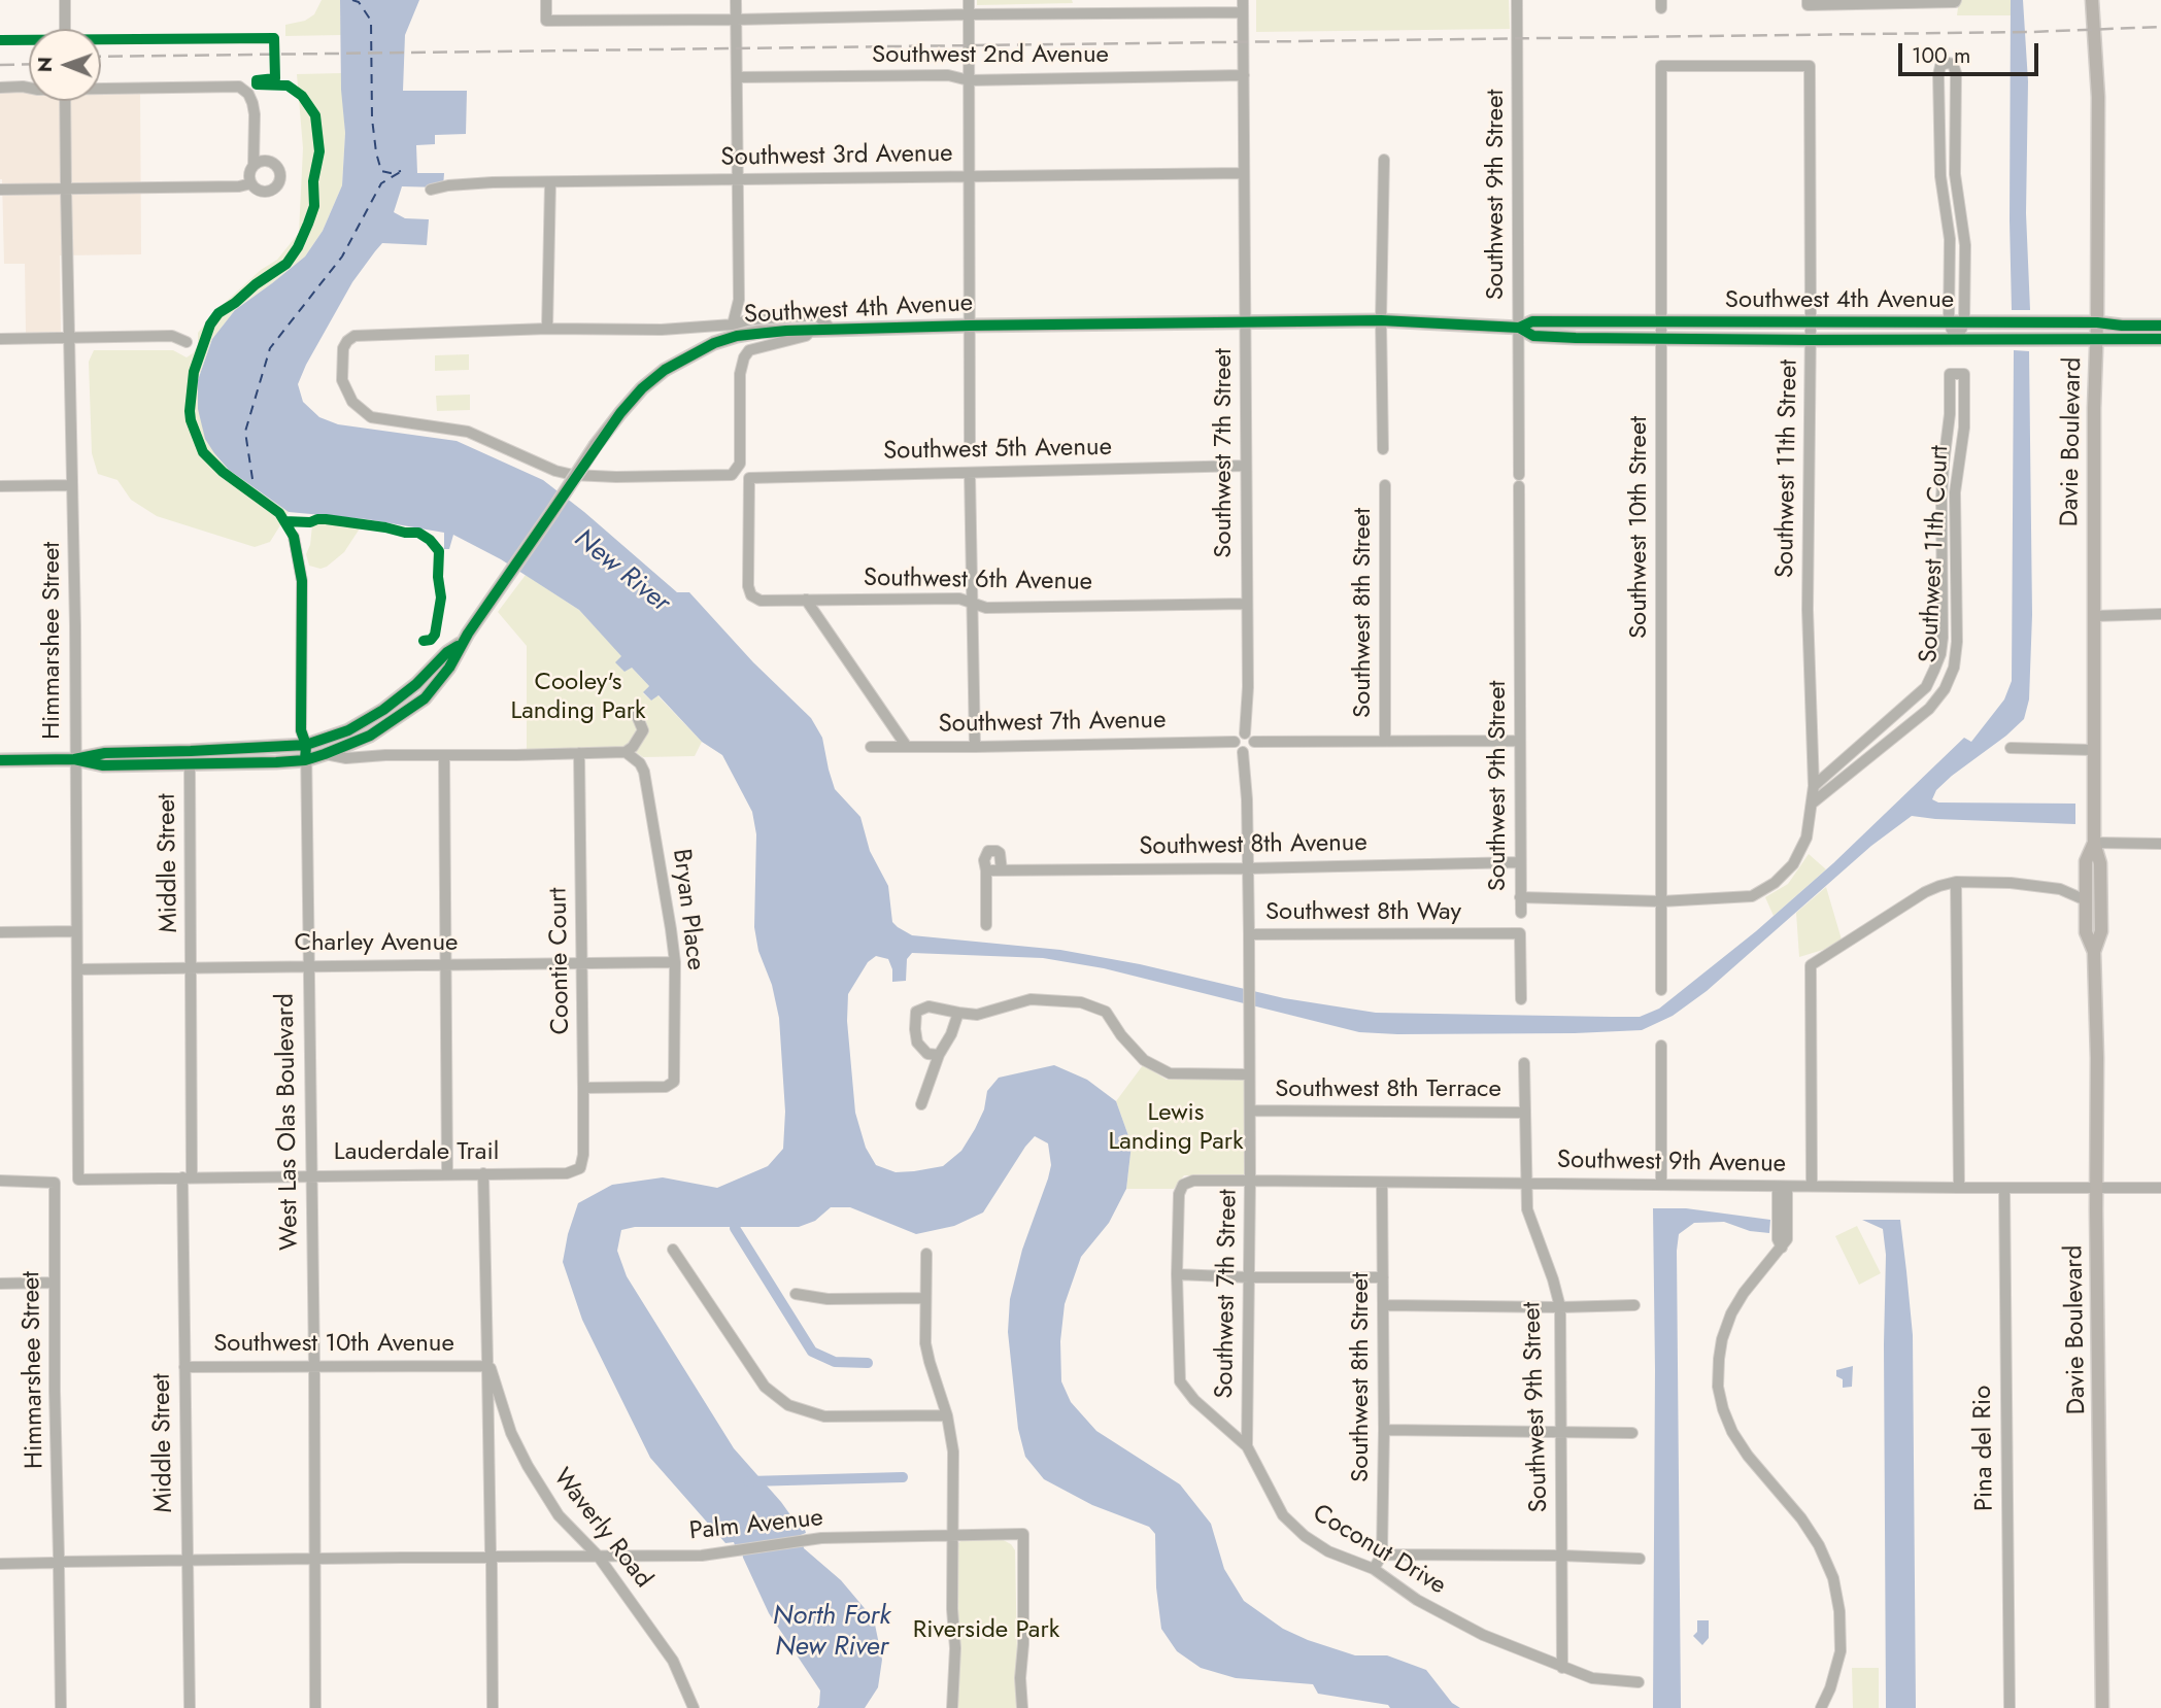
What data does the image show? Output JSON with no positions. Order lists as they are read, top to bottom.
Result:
{
  "streets": {
    "main road": ["Southwest 4th Avenue", "Davie Boulevard"],
    "street": [
      "Southwest 2nd Avenue",
      "Southwest 3rd Avenue",
      "Southwest 9th Street",
      "Southwest 5th Avenue",
      "Southwest 7th Street",
      "Southwest 11th Street",
      "Southwest 10th Street",
      "Southwest 11th Court",
      "Southwest 6th Avenue",
      "Southwest 8th Street",
      "Himmarshee Street",
      "Southwest 7th Avenue",
      "Southwest 8th Avenue",
      "Middle Street",
      "Bryan Place",
      "Southwest 8th Way",
      "Charley Avenue",
      "Coontie Court",
      "Southwest 8th Terrace",
      "West Las Olas Boulevard",
      "Lauderdale Trail",
      "Southwest 9th Avenue",
      "Southwest 10th Avenue",
      "Pina del Rio",
      "Palm Avenue",
      "Waverly Road",
      "Coconut Drive"
    ]
  },
  "crossings": [
    ["Southwest 2nd Avenue", "Southwest 7th Street"],
    ["Southwest 3rd Avenue", "Southwest 7th Street"],
    ["Southwest 9th Street", "Southwest 4th Avenue"],
    ["Southwest 9th Street", "Southwest 8th Avenue"],
    ["Southwest 9th Street", "Southwest 8th Terrace"],
    ["Southwest 9th Street", "Southwest 9th Avenue"],
    ["Southwest 9th Street", "Coconut Drive"],
    ["Southwest 4th Avenue", "Davie Boulevard"],
    ["Southwest 4th Avenue", "Southwest 7th Street"],
    ["Southwest 4th Avenue", "Southwest 11th Street"],
    ["Southwest 4th Avenue", "Southwest 10th Street"],
    ["Southwest 4th Avenue", "Himmarshee Street"],
    ["Southwest 4th Avenue", "Middle Street"],
    ["Southwest 4th Avenue", "West Las Olas Boulevard"],
    ["Davie Boulevard", "Southwest 9th Avenue"],
    ["Southwest 5th Avenue", "Southwest 7th Street"],
    ["Southwest 5th Avenue", "Southwest 6th Avenue"],
    ["Southwest 7th Street", "Southwest 6th Avenue"],
    ["Southwest 7th Street", "Southwest 7th Avenue"],
    ["Southwest 7th Street", "Southwest 8th Avenue"],
    ["Southwest 7th Street", "Southwest 8th Way"],
    ["Southwest 7th Street", "Southwest 8th Terrace"],
    ["Southwest 7th Street", "Southwest 9th Avenue"],
    ["Southwest 7th Street", "Coconut Drive"],
    ["Southwest 11th Street", "Southwest 10th Street"],
    ["Southwest 11th Street", "Southwest 11th Court"],
    ["Southwest 8th Street", "Southwest 9th Avenue"],
    ["Southwest 8th Street", "Coconut Drive"],
    ["Himmarshee Street", "Charley Avenue"],
    ["Himmarshee Street", "Lauderdale Trail"],
    ["Himmarshee Street", "Palm Avenue"],
    ["Middle Street", "Charley Avenue"],
    ["Middle Street", "Lauderdale Trail"],
    ["Middle Street", "Southwest 10th Avenue"],
    ["Middle Street", "Palm Avenue"],
    ["Bryan Place", "Charley Avenue"],
    ["Bryan Place", "Coontie Court"],
    ["Charley Avenue", "Coontie Court"],
    ["Charley Avenue", "West Las Olas Boulevard"],
    ["Coontie Court", "Lauderdale Trail"],
    ["West Las Olas Boulevard", "Lauderdale Trail"],
    ["West Las Olas Boulevard", "Southwest 10th Avenue"],
    ["West Las Olas Boulevard", "Palm Avenue"],
    ["Southwest 9th Avenue", "Pina del Rio"],
    ["Southwest 9th Avenue", "Coconut Drive"],
    ["Southwest 10th Avenue", "Waverly Road"],
    ["Palm Avenue", "Waverly Road"]
  ],
  "water": ["New River", "North Fork New River"],
  "parks": ["Cooley's Landing Park", "Lewis Landing Park", "Riverside Park"],
  "scale_bar": "100 m",
  "north": "left"
}
